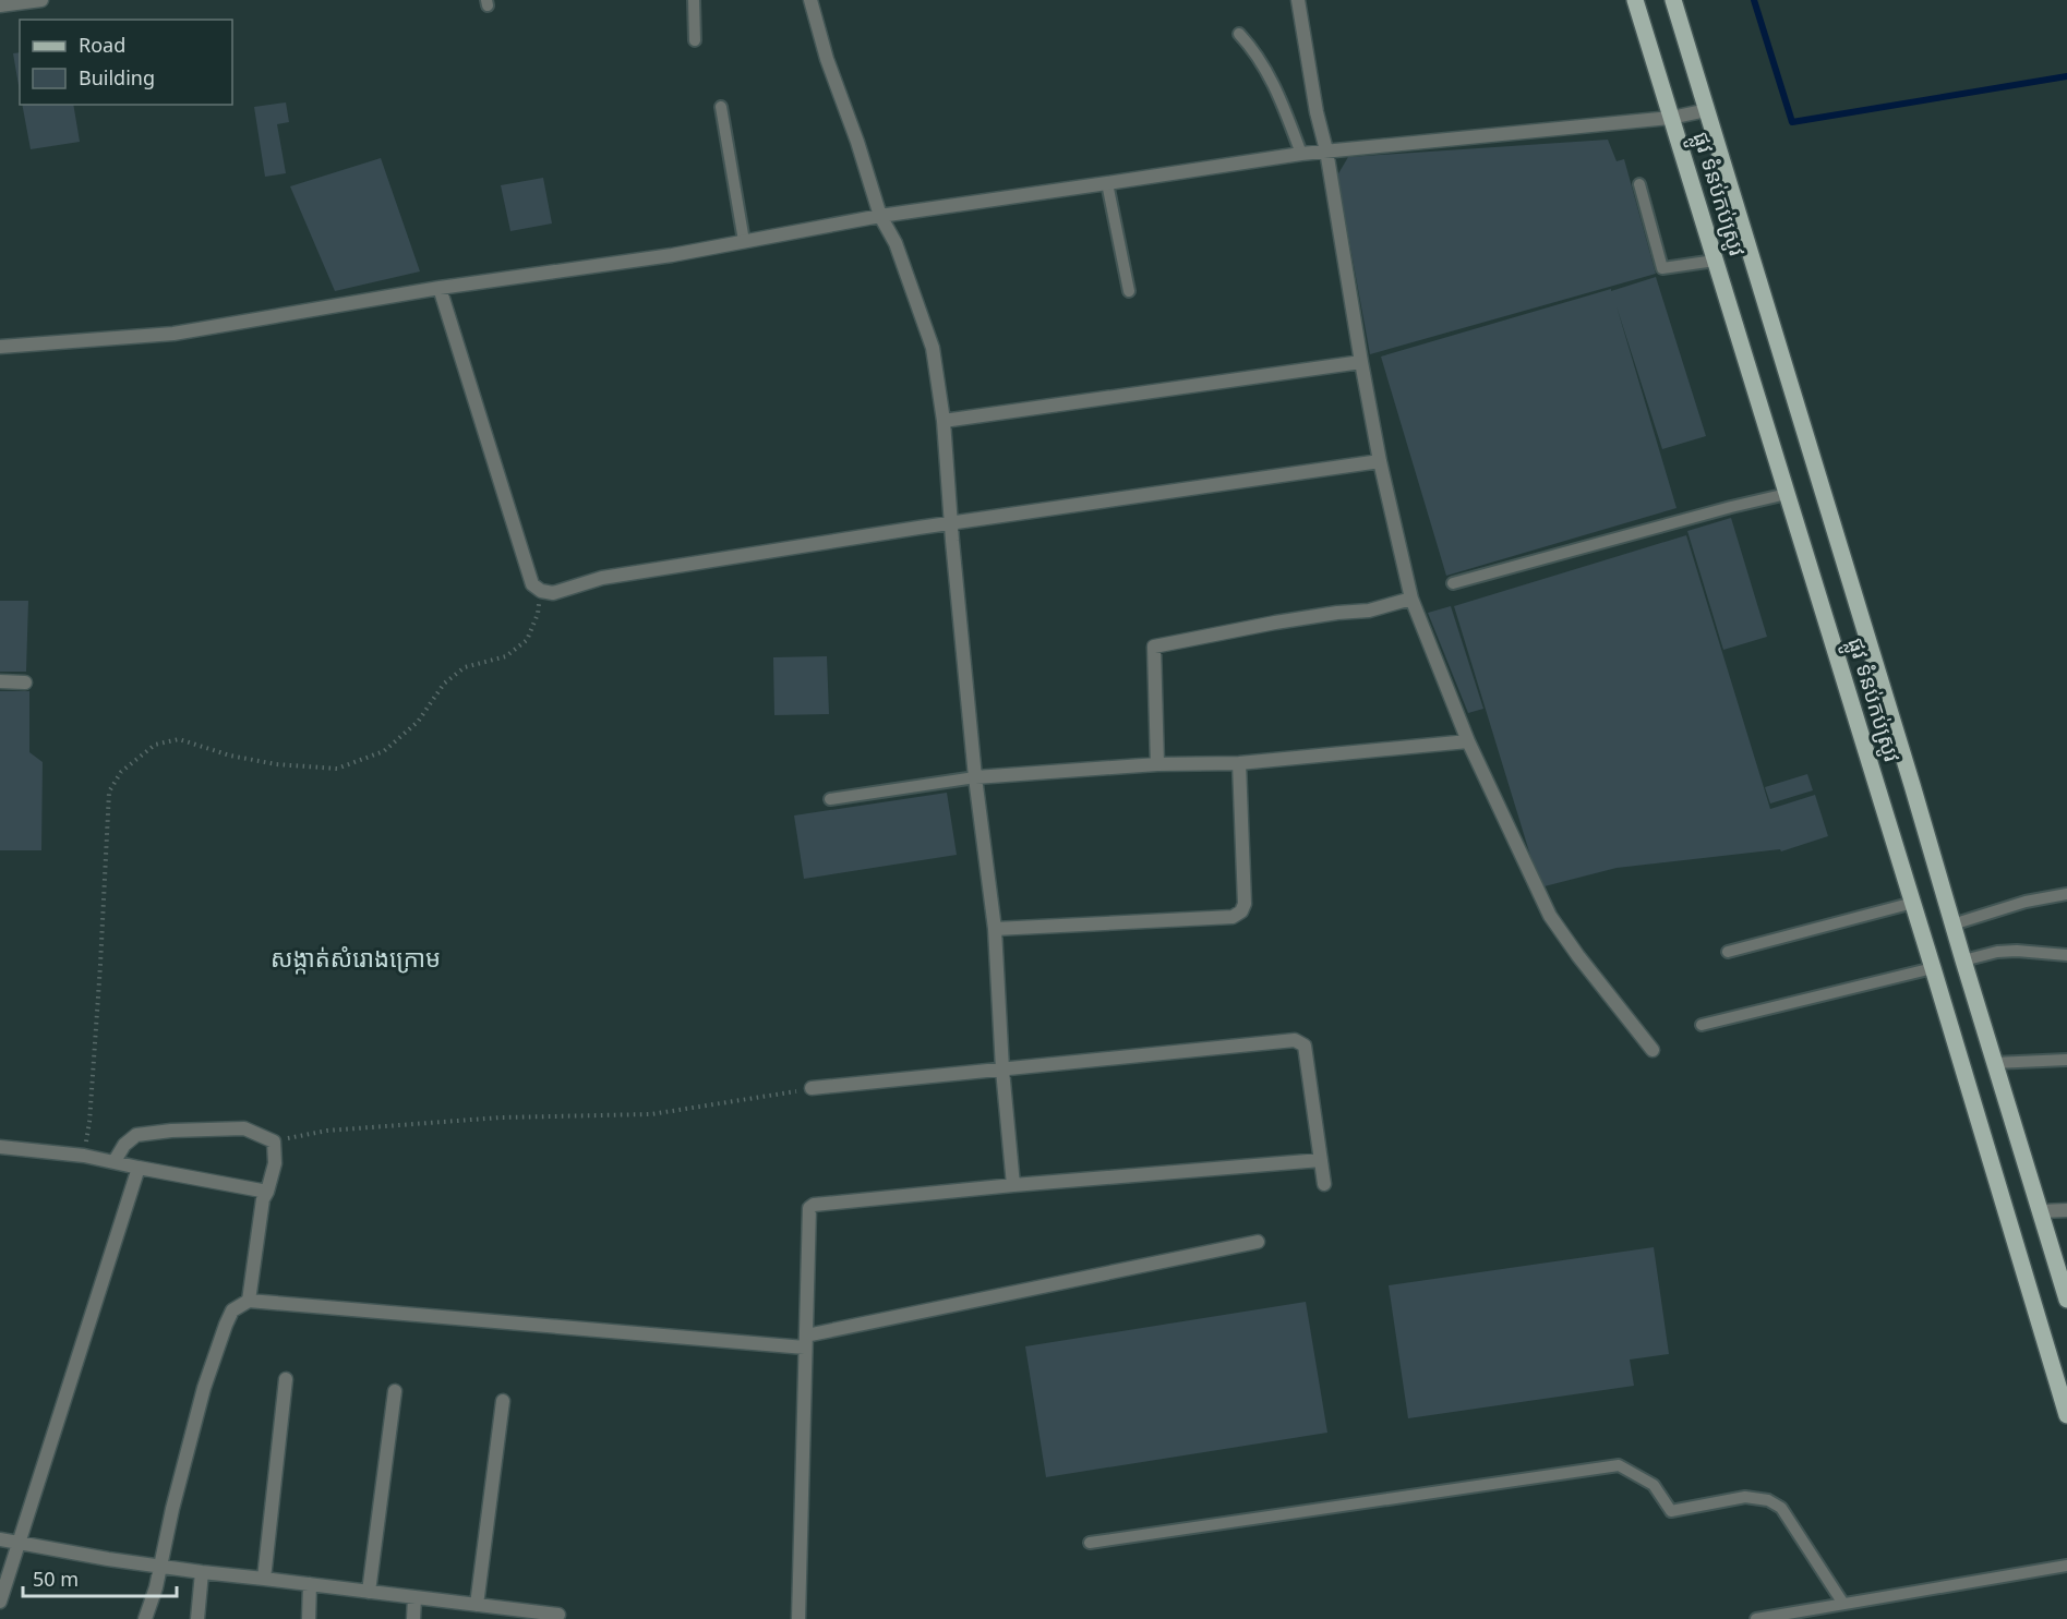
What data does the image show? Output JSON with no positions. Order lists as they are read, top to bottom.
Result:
{
  "streets": {
    "main road": ["ផ្លូវ ទំនប់កប់ស្រូវ"]
  },
  "districts": ["សង្កាត់សំរោងក្រោម"],
  "legend": ["Road", "Building"],
  "scale_bar": "50 m"
}
